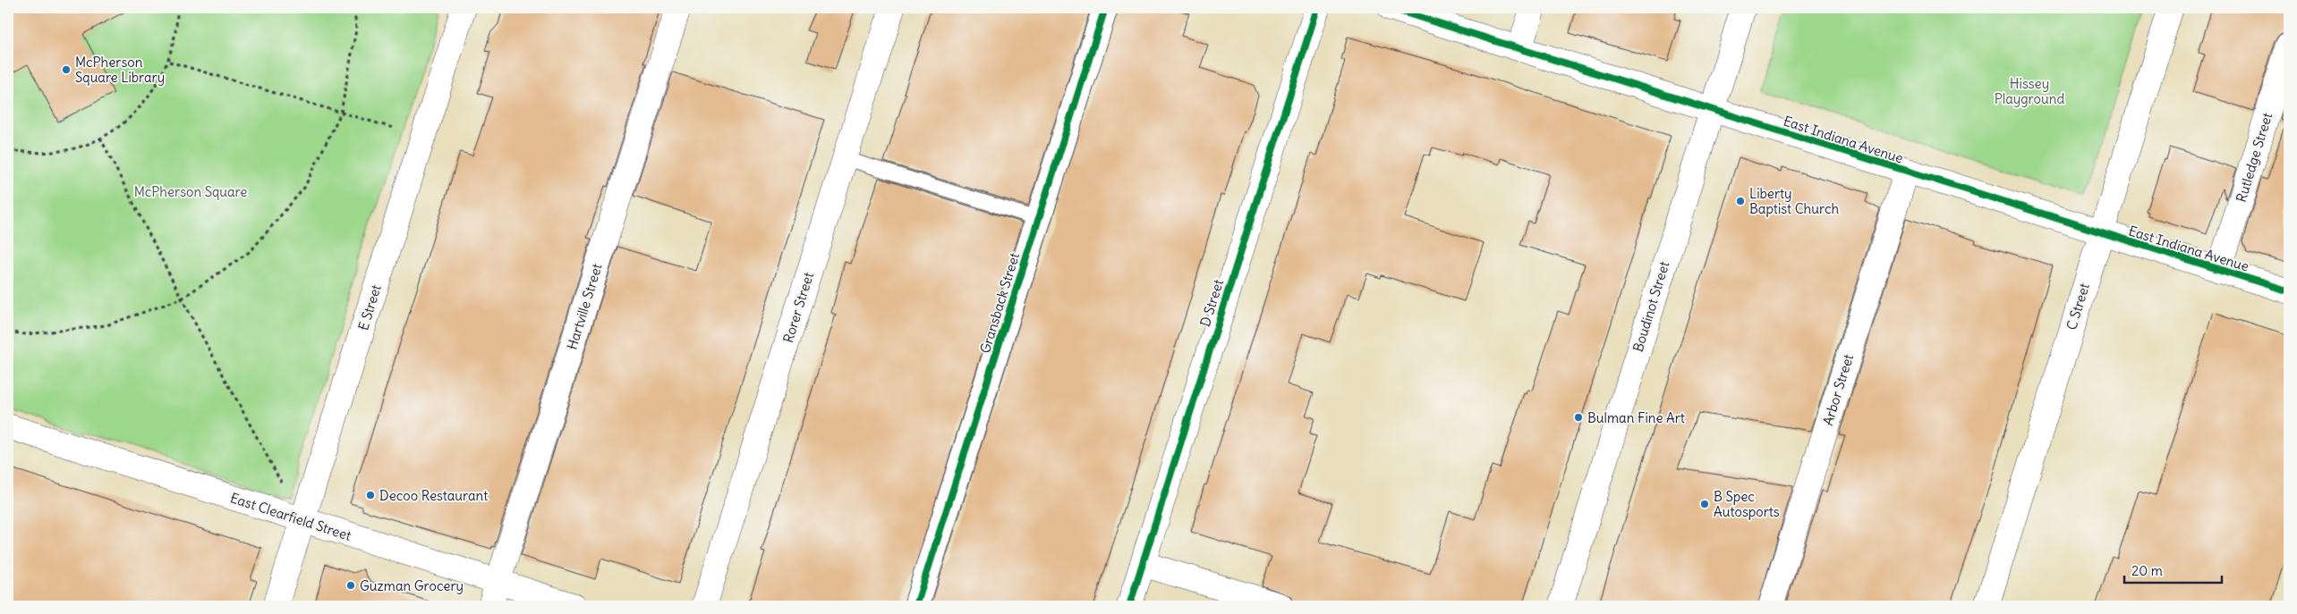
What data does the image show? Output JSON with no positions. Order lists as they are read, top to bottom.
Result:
{
  "streets": {
    "street": [
      "East Indiana Avenue",
      "Rutledge Street",
      "Gransback Street",
      "D Street",
      "Hartville Street",
      "Boudinot Street",
      "C Street",
      "E Street",
      "Rorer Street",
      "Arbor Street",
      "East Clearfield Street"
    ]
  },
  "crossings": [
    ["East Indiana Avenue", "Rutledge Street"],
    ["East Indiana Avenue", "Boudinot Street"],
    ["East Indiana Avenue", "C Street"],
    ["East Indiana Avenue", "Arbor Street"],
    ["Hartville Street", "East Clearfield Street"],
    ["E Street", "East Clearfield Street"]
  ],
  "parks": ["Hissey Playground", "McPherson Square"],
  "places": [
    "McPherson Square Library",
    "Liberty Baptist Church",
    "Bulman Fine Art",
    "Decoo Restaurant",
    "B Spec Autosports",
    "Guzman Grocery"
  ],
  "scale_bar": "20 m"
}
